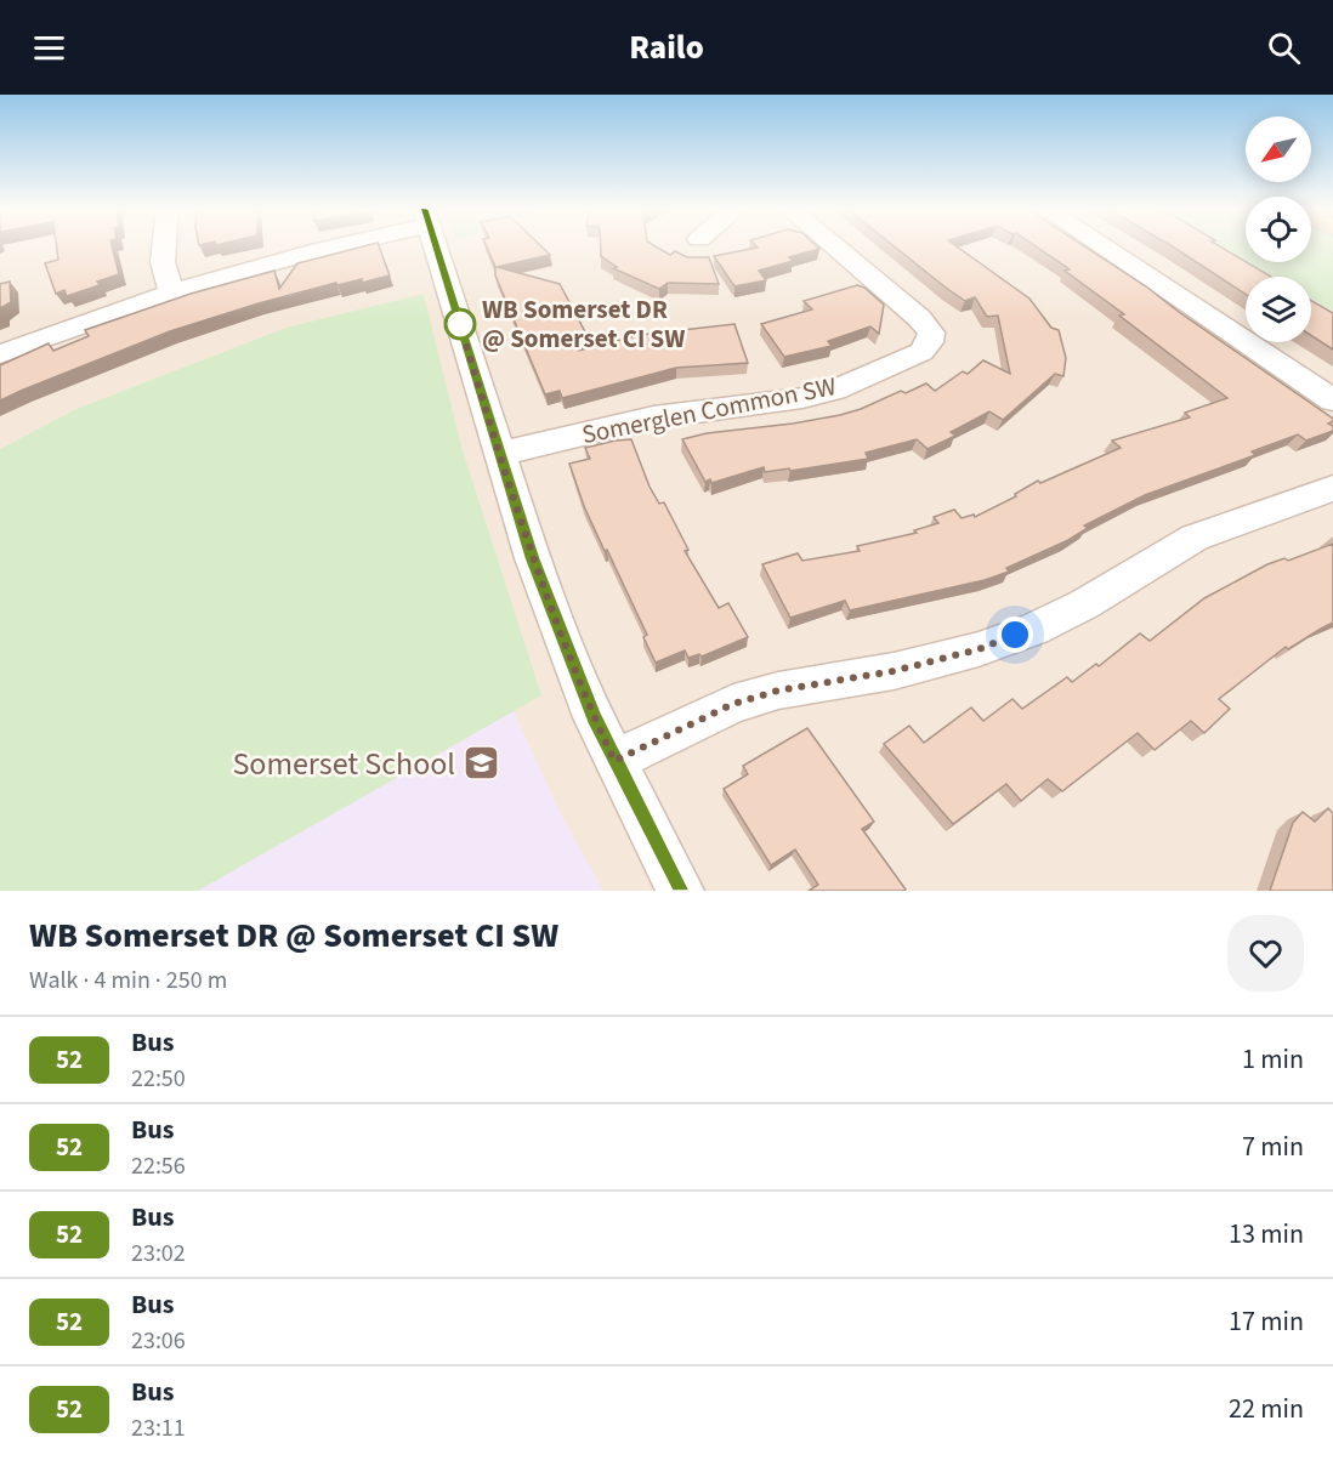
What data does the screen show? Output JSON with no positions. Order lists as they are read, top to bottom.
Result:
{
  "streets": {
    "street": ["Somerglen Common SW"]
  },
  "places": {
    "other": ["WB Somerset DR @ Somerset CI SW"],
    "school or university": ["Somerset School"]
  },
  "lines": ["bus line 52"],
  "north": "bottom left",
  "page": {
    "header": "Railo",
    "heading": ["WB Somerset DR @ Somerset CI SW", "Walk · 4 min · 250 m"],
    "list": [
      {
        "mark": "52",
        "name": "Bus",
        "note": "22:50",
        "value": "1 min"
      },
      {
        "mark": "52",
        "name": "Bus",
        "note": "22:56",
        "value": "7 min"
      },
      {
        "mark": "52",
        "name": "Bus",
        "note": "23:02",
        "value": "13 min"
      },
      {
        "mark": "52",
        "name": "Bus",
        "note": "23:06",
        "value": "17 min"
      },
      {
        "mark": "52",
        "name": "Bus",
        "note": "23:11",
        "value": "22 min"
      }
    ]
  }
}
